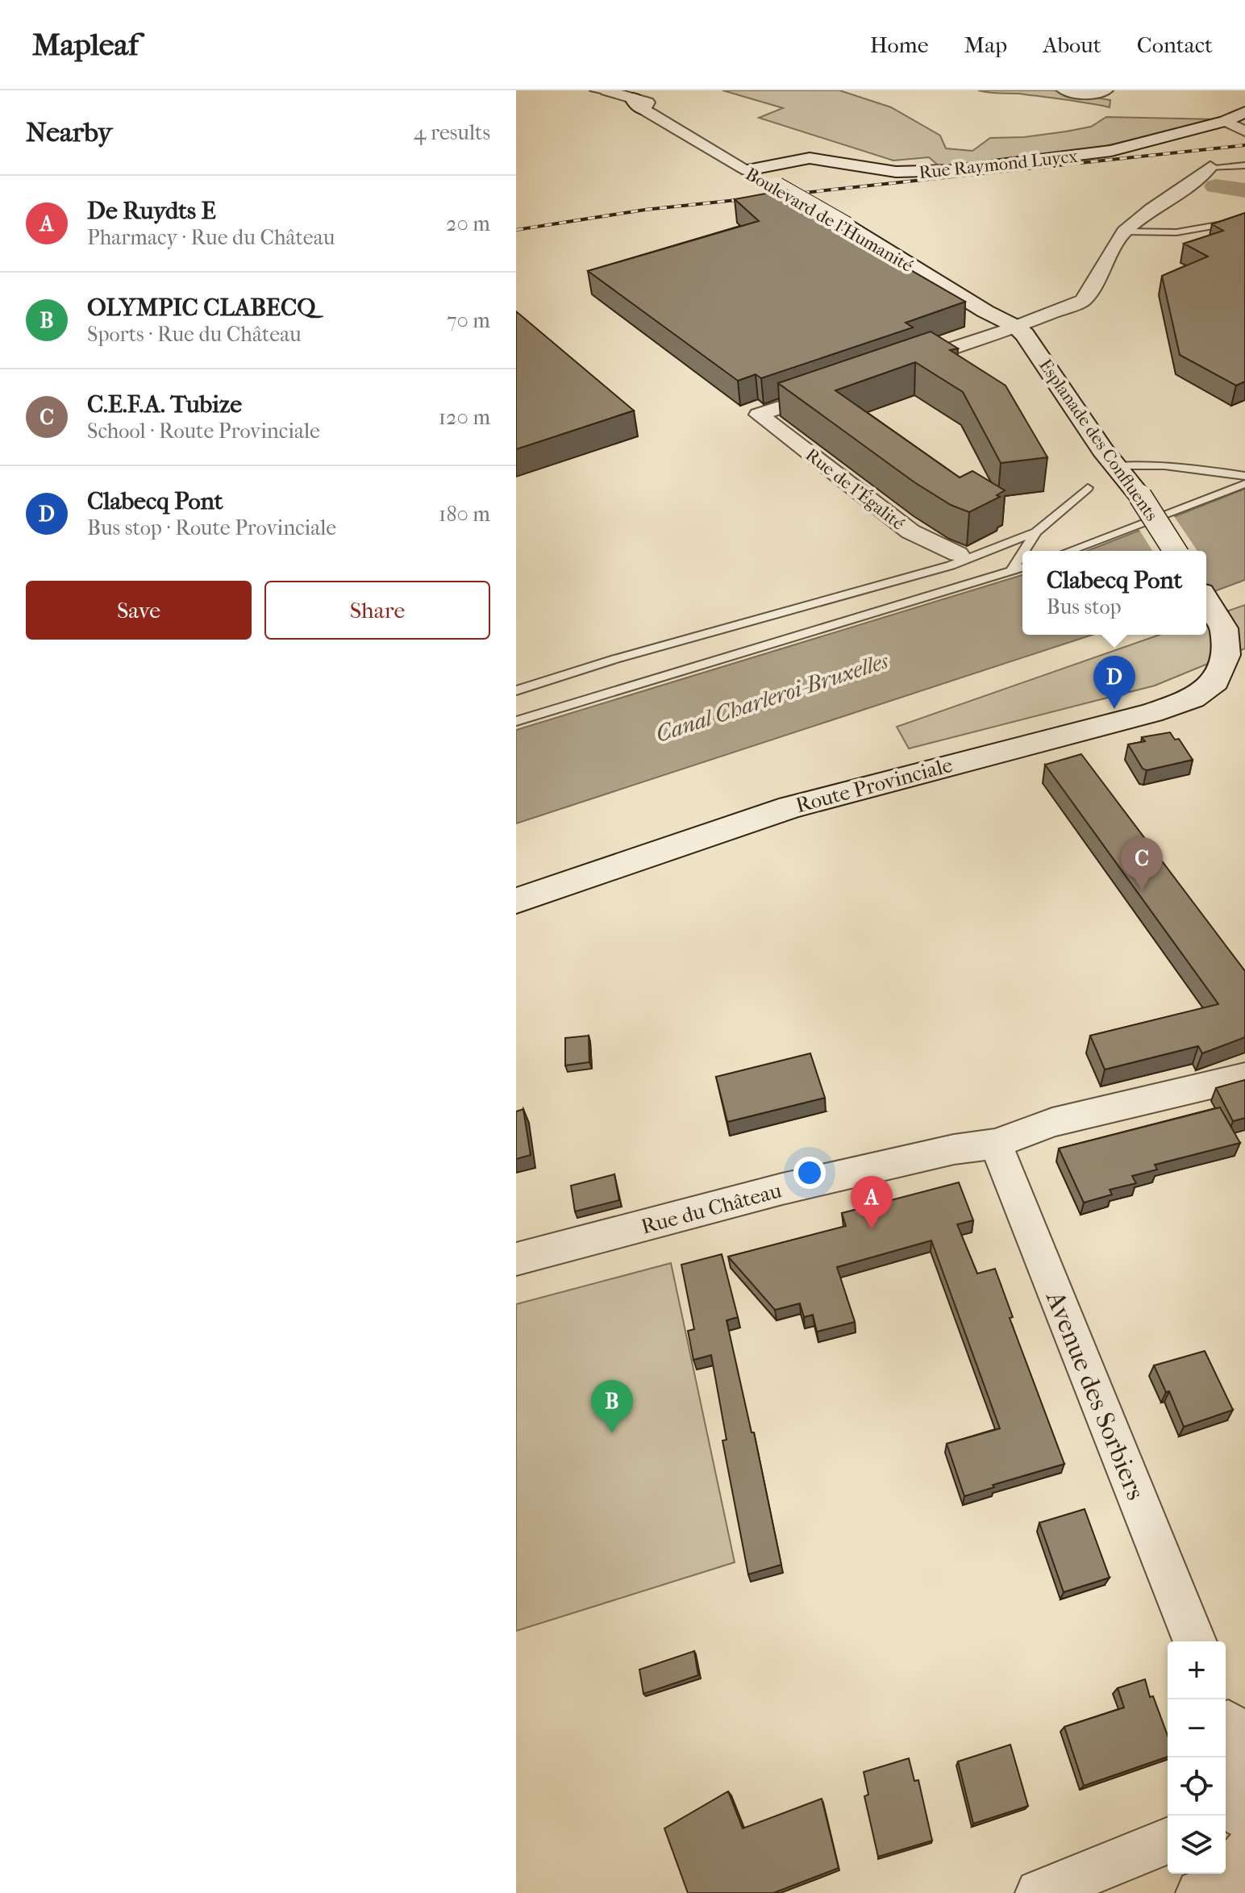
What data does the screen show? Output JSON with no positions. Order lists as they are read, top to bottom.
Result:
{
  "streets": {
    "main road": [
      "Rue Raymond Luycx",
      "Boulevard de l'Humanité",
      "Esplanade des Confluents",
      "Route Provinciale"
    ],
    "street": ["Rue de l'Égalité", "Rue du Château", "Avenue des Sorbiers"]
  },
  "crossings": [
    ["Rue Raymond Luycx", "Boulevard de l'Humanité"],
    ["Boulevard de l'Humanité", "Esplanade des Confluents"],
    ["Rue du Château", "Avenue des Sorbiers"]
  ],
  "water": ["Canal Charleroi-Bruxelles"],
  "page": {
    "header": "Mapleaf",
    "nav": [
      "Home",
      "Map",
      "About",
      "Contact"
    ],
    "heading": ["Nearby", "4 results"],
    "list": [
      {
        "mark": "A",
        "name": "De Ruydts E",
        "note": "Pharmacy · Rue du Château",
        "value": "20 m"
      },
      {
        "mark": "B",
        "name": "OLYMPIC CLABECQ",
        "note": "Sports · Rue du Château",
        "value": "70 m"
      },
      {
        "mark": "C",
        "name": "C.E.F.A. Tubize",
        "note": "School · Route Provinciale",
        "value": "120 m"
      },
      {
        "mark": "D",
        "name": "Clabecq Pont",
        "note": "Bus stop · Route Provinciale",
        "value": "180 m"
      }
    ],
    "popup": ["Clabecq Pont", "Bus stop"],
    "buttons": ["Save", "Share"],
    "pins": [
      "D",
      "C",
      "A",
      "B"
    ],
    "map_buttons": ["+", "−"]
  }
}
